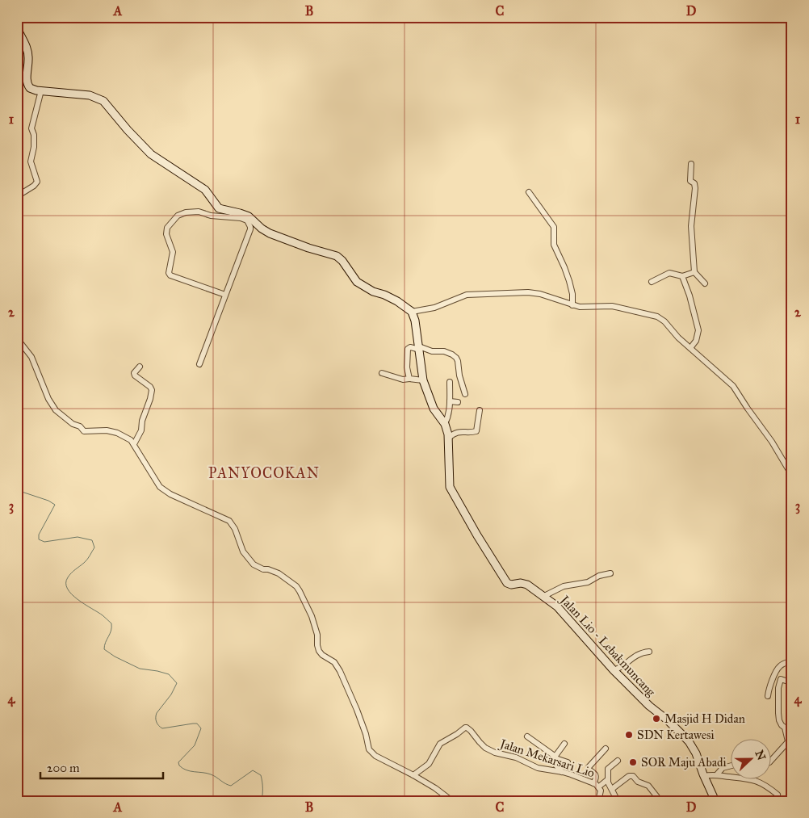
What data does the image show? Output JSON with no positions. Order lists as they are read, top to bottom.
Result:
{
  "streets": {
    "street": ["Jalan Lio - Lebakmuncang", "Jalan Mekarsari Lio"]
  },
  "districts": ["PANYOCOKAN"],
  "places": ["Masjid H Didan", "SDN Kertawesi", "SOR Maju Abadi"],
  "scale_bar": "200 m",
  "north": "right",
  "grid": {
    "columns": [
      "A",
      "B",
      "C",
      "D"
    ],
    "rows": [
      "1",
      "2",
      "3",
      "4"
    ]
  }
}
